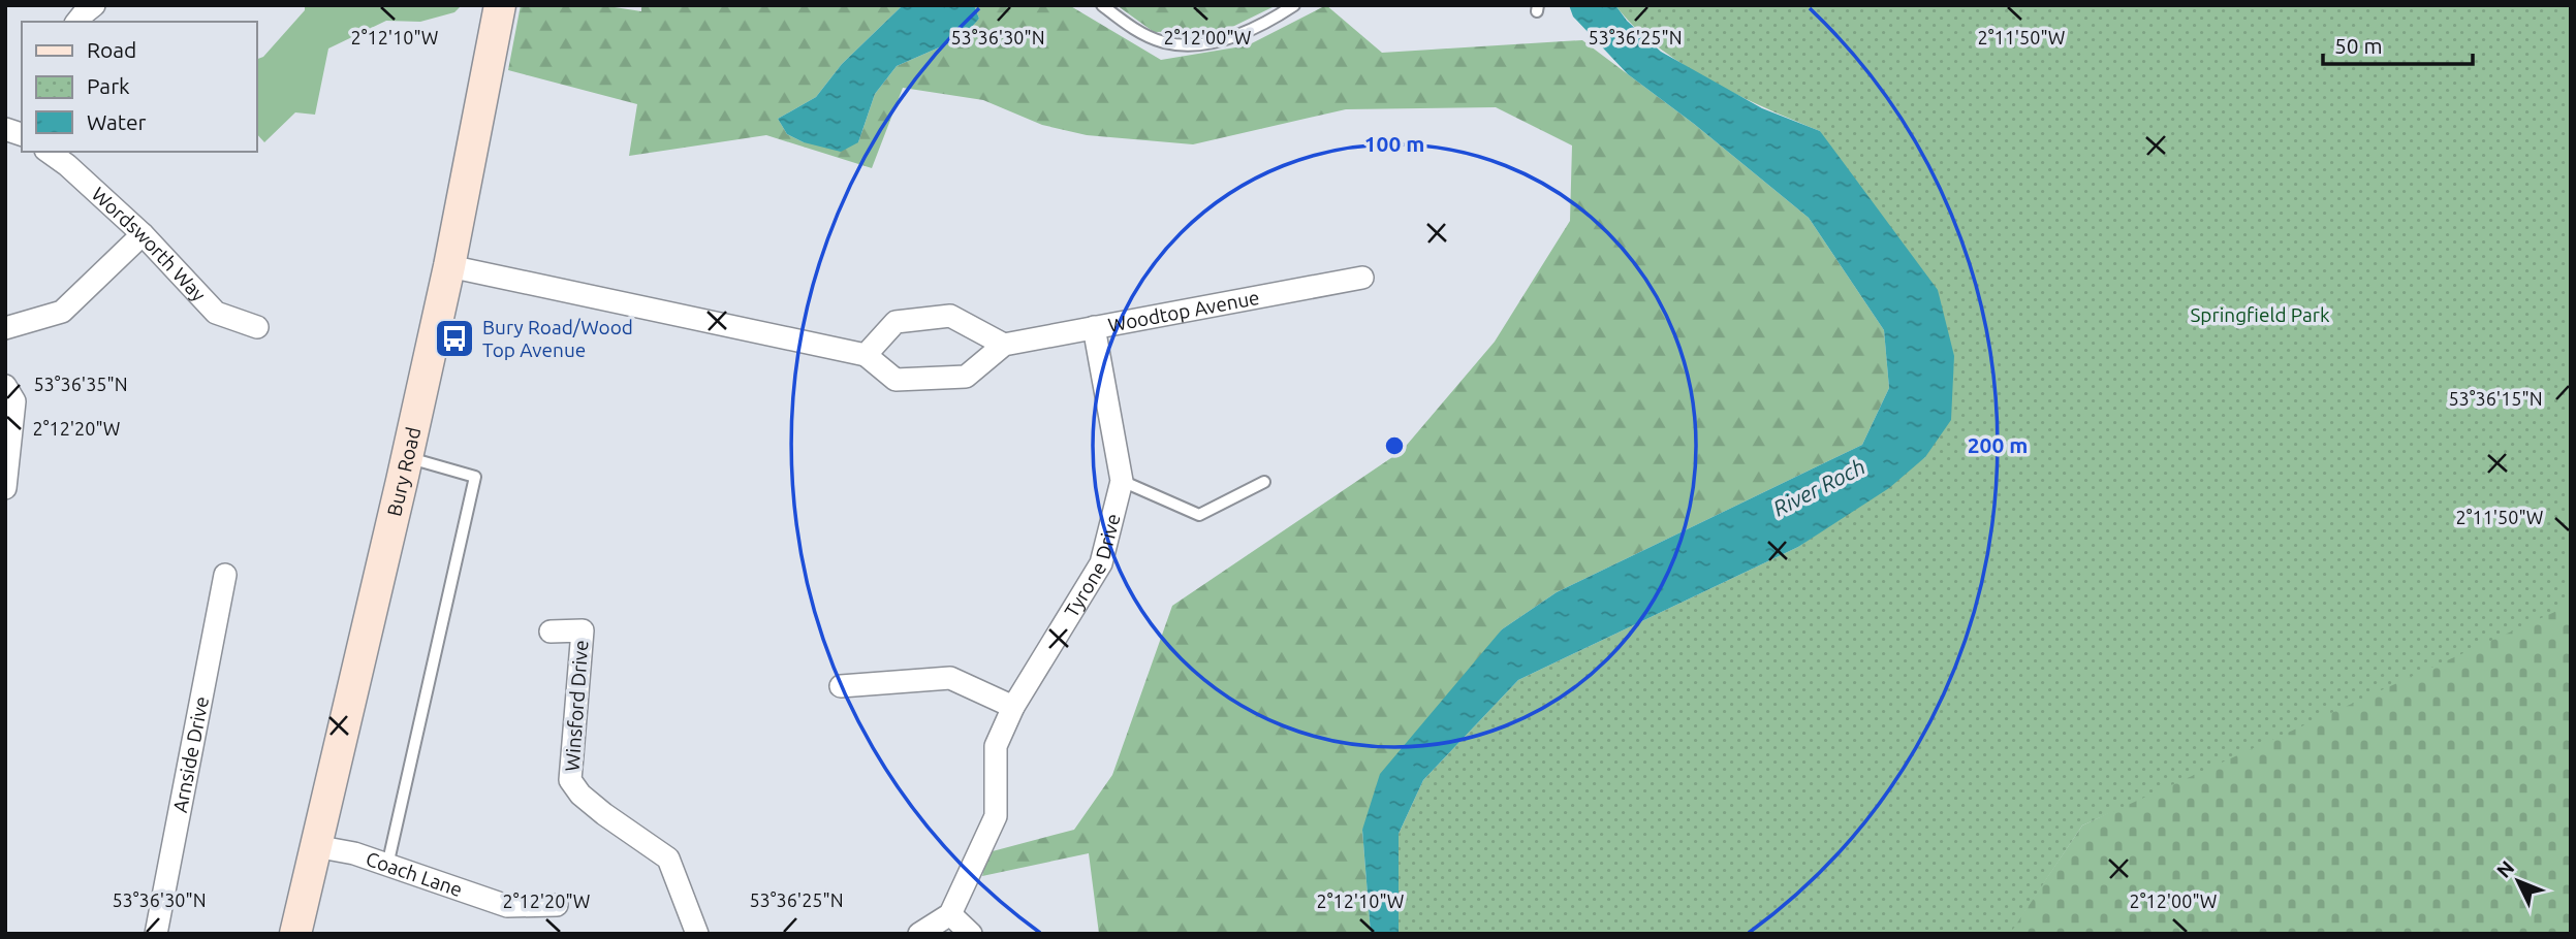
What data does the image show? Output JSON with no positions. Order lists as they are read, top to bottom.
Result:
{
  "streets": {
    "main road": ["Bury Road"],
    "street": [
      "Wordsworth Way",
      "Woodtop Avenue",
      "Tyrone Drive",
      "Winsford Drive",
      "Arnside Drive",
      "Coach Lane"
    ]
  },
  "crossings": [
    ["Woodtop Avenue", "Bury Road"],
    ["Woodtop Avenue", "Tyrone Drive"],
    ["Bury Road", "Coach Lane"]
  ],
  "water": ["River Roch"],
  "parks": ["Springfield Park"],
  "places": {
    "bus stop": ["Bury Road/Wood Top Avenue"]
  },
  "legend": ["Road", "Park", "Water"],
  "scale_bar": "50 m",
  "north": "top left",
  "coordinates": [
    "2°12'10\"W",
    "2°12'00\"W",
    "2°11'50\"W",
    "53°36'30\"N",
    "53°36'25\"N",
    "53°36'35\"N",
    "53°36'15\"N",
    "2°12'20\"W"
  ],
  "rings": ["100 m", "200 m"]
}
